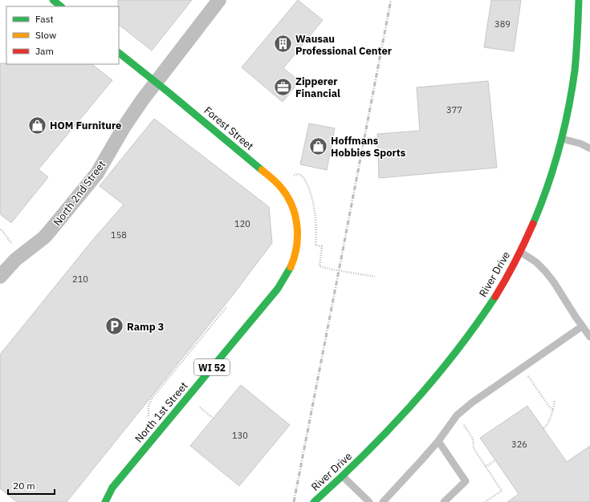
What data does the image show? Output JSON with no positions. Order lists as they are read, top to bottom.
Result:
{
  "streets": {
    "main road": [
      "Forest Street",
      "River Drive",
      "WI 52",
      "North 1st Street"
    ],
    "street": ["North 2nd Street"]
  },
  "crossings": [
    ["Forest Street", "North 2nd Street"],
    ["Forest Street", "North 1st Street"],
    ["WI 52", "North 1st Street"]
  ],
  "places": {
    "building": ["Wausau Professional Center"],
    "office": ["Zipperer Financial"],
    "shop": ["HOM Furniture", "Hoffmans Hobbies Sports"],
    "parking": ["Ramp 3"]
  },
  "house_numbers": [
    "389",
    "377",
    "120",
    "158",
    "210",
    "130",
    "326"
  ],
  "legend": ["Fast", "Slow", "Jam"],
  "scale_bar": "20 m"
}
